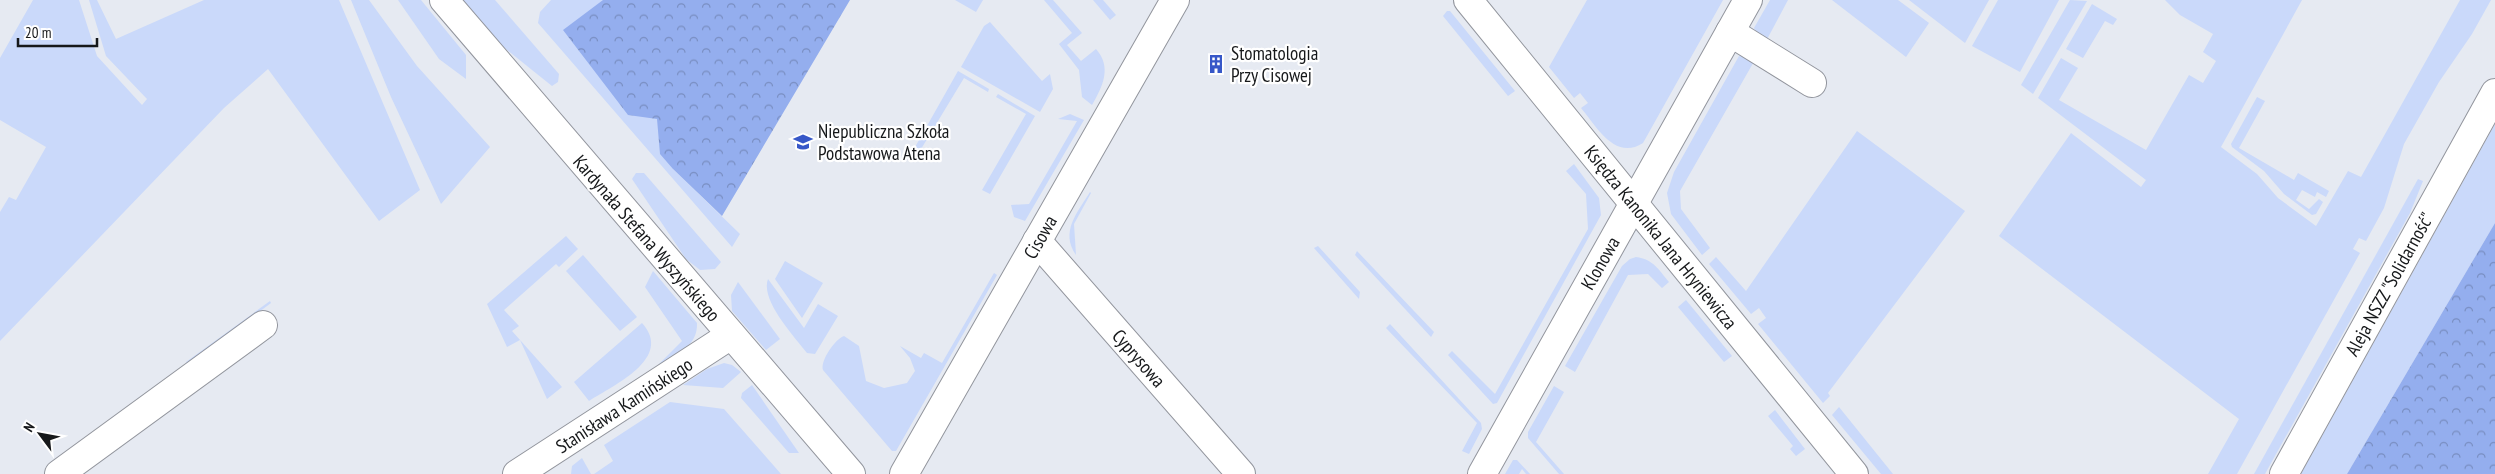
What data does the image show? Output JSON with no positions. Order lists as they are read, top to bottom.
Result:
{
  "streets": {
    "street": [
      "Cisowa",
      "Księdza Kanonika Jana Hryniewicza",
      "Kardynała Stefana Wyszyńskiego",
      "Klonowa",
      "Aleja NSZZ \"Solidarność\"",
      "Cyprysowa",
      "Stanisława Kamińskiego"
    ]
  },
  "crossings": [
    ["Cisowa", "Cyprysowa"],
    ["Księdza Kanonika Jana Hryniewicza", "Klonowa"],
    ["Kardynała Stefana Wyszyńskiego", "Stanisława Kamińskiego"]
  ],
  "places": {
    "building": ["Stomatologia Przy Cisowej"],
    "school or university": ["Niepubliczna Szkoła Podstawowa Atena"]
  },
  "scale_bar": "20 m",
  "north": "top left"
}
